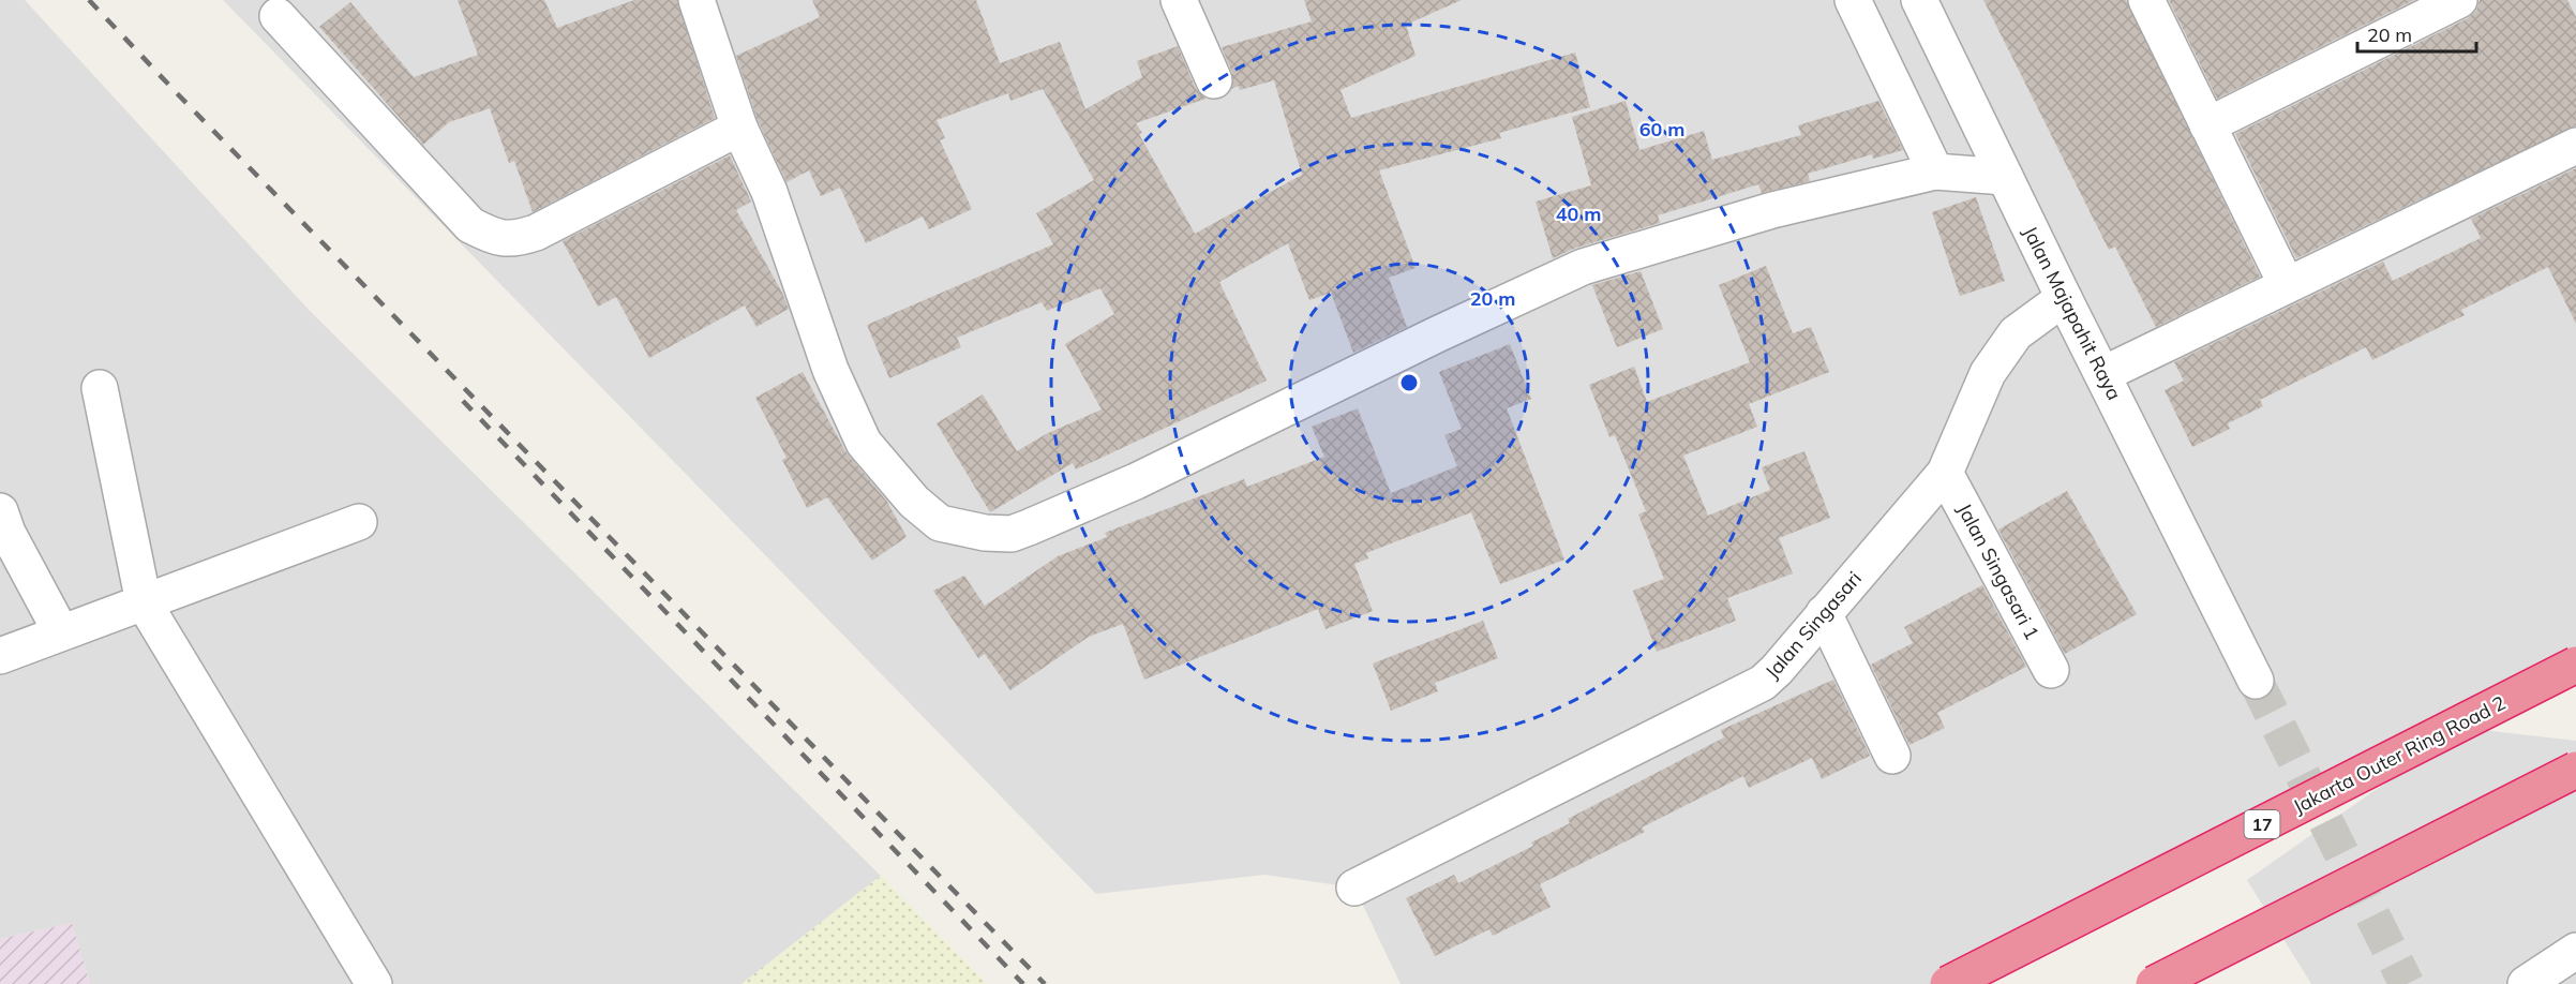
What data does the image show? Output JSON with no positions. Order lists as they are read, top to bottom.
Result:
{
  "streets": {
    "highway": ["Jakarta Outer Ring Road 2", "17"],
    "street": ["Jalan Majapahit Raya", "Jalan Singasari 1", "Jalan Singasari"]
  },
  "crossings": [
    ["Jalan Majapahit Raya", "Jalan Singasari"],
    ["Jalan Singasari 1", "Jalan Singasari"]
  ],
  "scale_bar": "20 m",
  "rings": ["60 m", "40 m", "20 m"]
}
